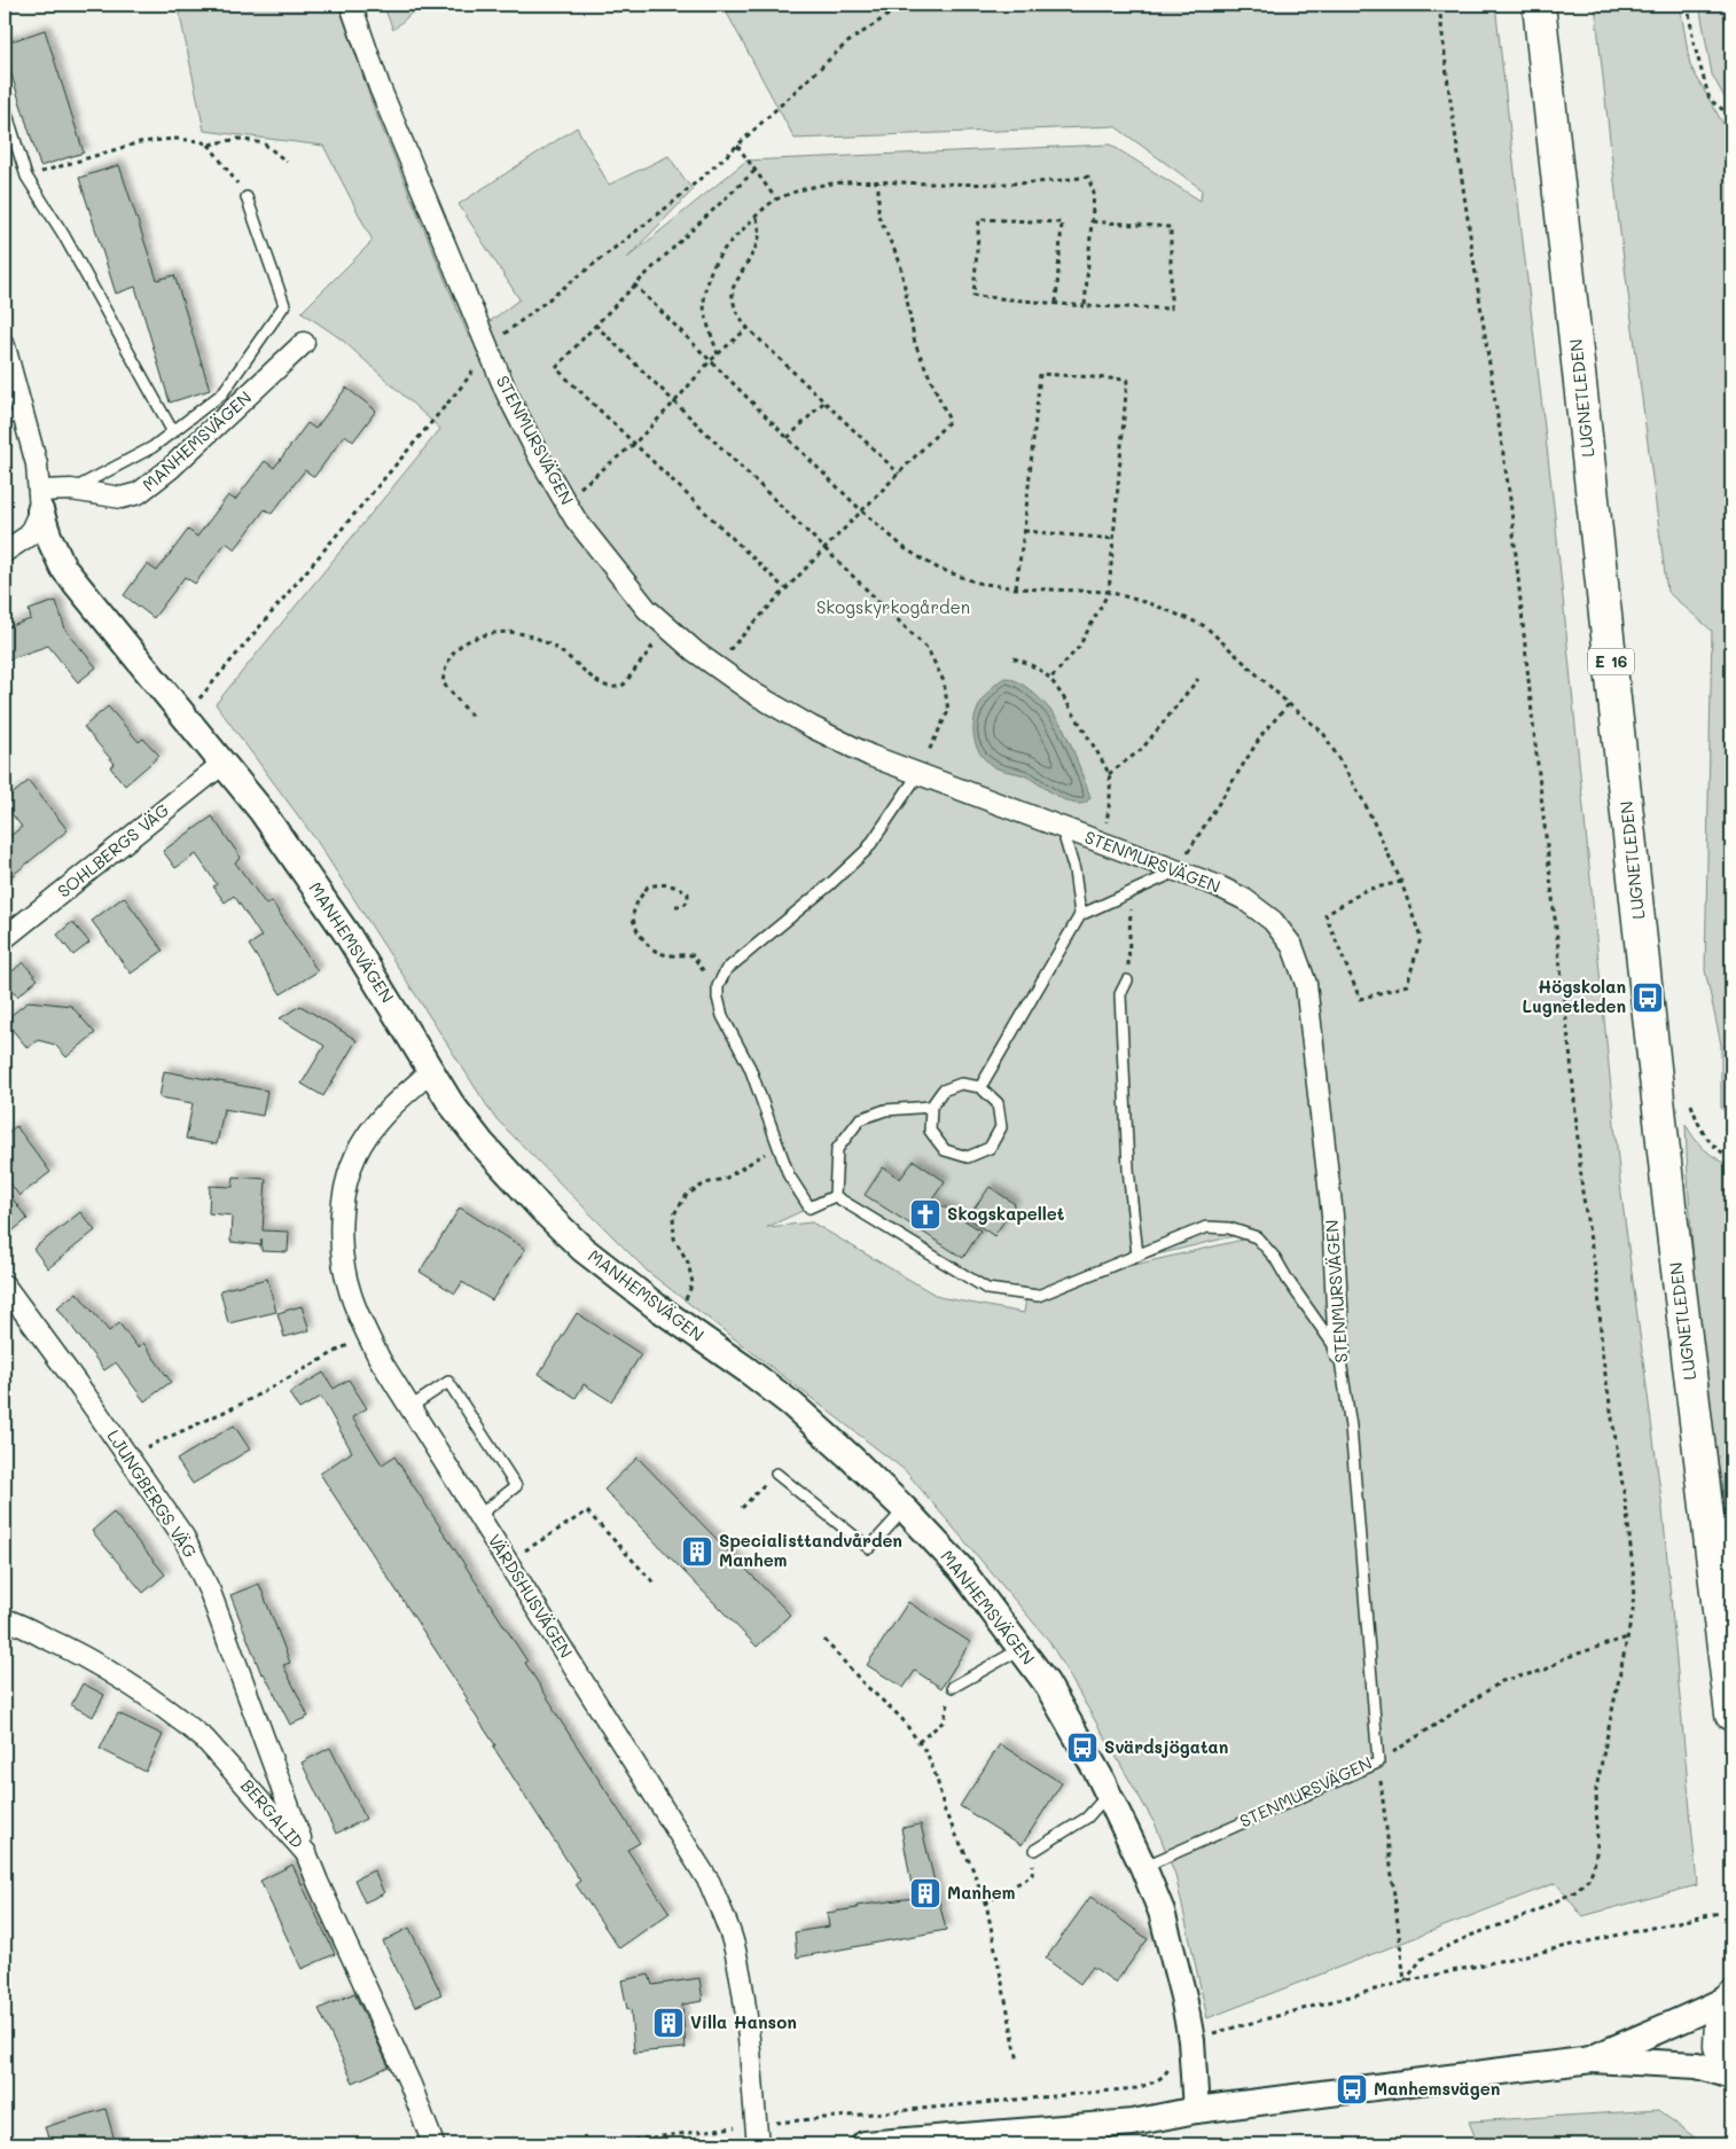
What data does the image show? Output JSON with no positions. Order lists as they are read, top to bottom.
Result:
{
  "streets": {
    "highway": ["LUGNETLEDEN", "E 16"],
    "street": [
      "STENMURSVÄGEN",
      "MANHEMSVÄGEN",
      "SOHLBERGS VÄG",
      "LJUNGBERGS VÄG",
      "VÄRDSHUSVÄGEN",
      "BERGALID"
    ]
  },
  "crossings": [
    ["STENMURSVÄGEN", "MANHEMSVÄGEN"],
    ["MANHEMSVÄGEN", "SOHLBERGS VÄG"],
    ["MANHEMSVÄGEN", "VÄRDSHUSVÄGEN"],
    ["LJUNGBERGS VÄG", "BERGALID"]
  ],
  "parks": ["Skogskyrkogården"],
  "places": {
    "bus stop": ["Högskolan Lugnetleden", "Svärdsjögatan", "Manhemsvägen"],
    "church": ["Skogskapellet"],
    "building": ["Specialisttandvården Manhem", "Manhem", "Villa Hanson"]
  }
}
